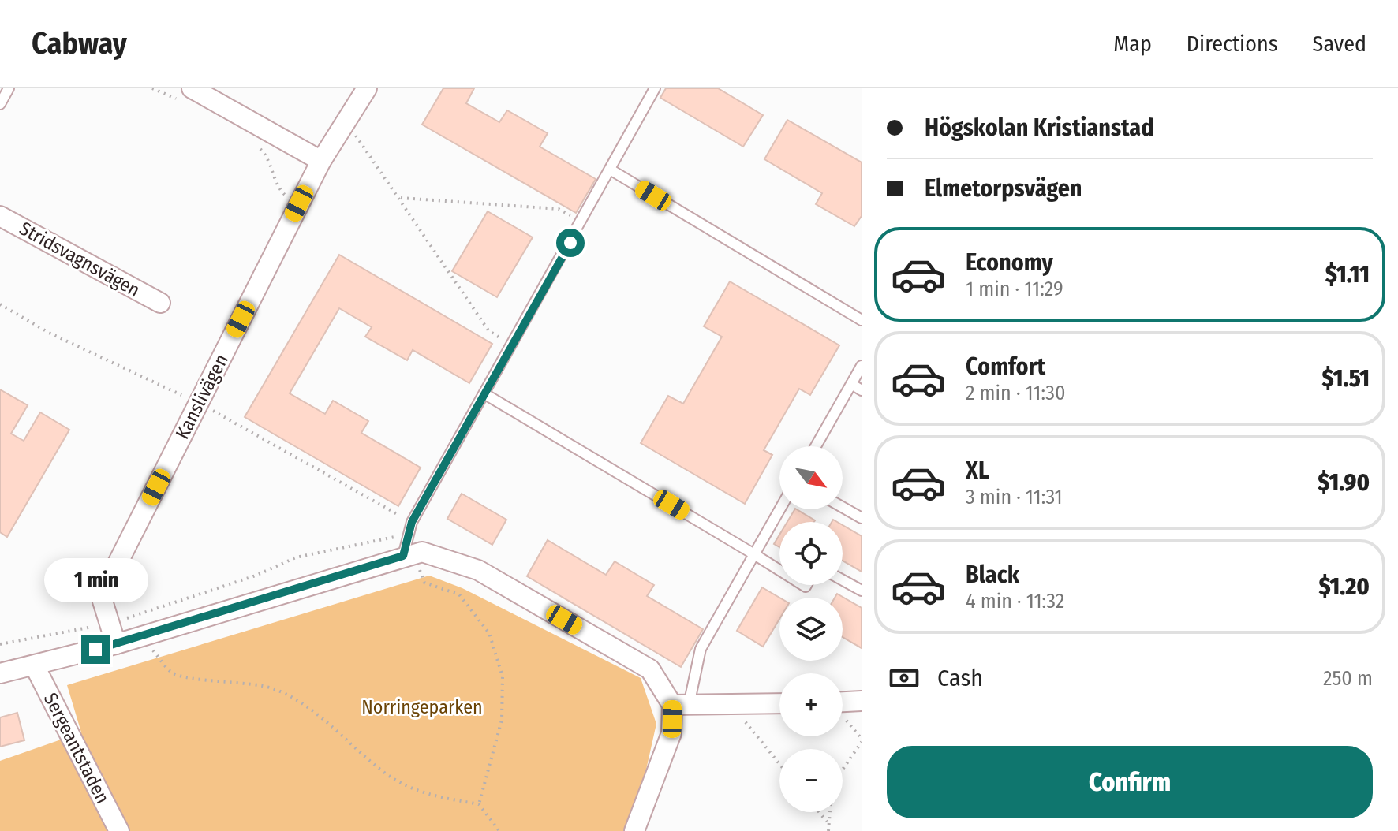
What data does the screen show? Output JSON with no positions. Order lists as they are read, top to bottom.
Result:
{
  "streets": {
    "street": ["Stridsvagnsvägen", "Kanslivägen", "Sergeantstaden"]
  },
  "parks": ["Norringeparken"],
  "north": "bottom right",
  "page": {
    "header": "Cabway",
    "nav": ["Map", "Directions", "Saved"],
    "banner": ["Högskolan Kristianstad", "Elmetorpsvägen"],
    "list": [
      {
        "name": "Economy",
        "note": "1 min · 11:29",
        "value": "$1.11"
      },
      {
        "name": "Comfort",
        "note": "2 min · 11:30",
        "value": "$1.51"
      },
      {
        "name": "XL",
        "note": "3 min · 11:31",
        "value": "$1.90"
      },
      {
        "name": "Black",
        "note": "4 min · 11:32",
        "value": "$1.20"
      }
    ],
    "map_buttons": ["+", "−"],
    "bubble": "1 min",
    "pay": ["Cash", "250 m"],
    "buttons": "Confirm"
  }
}
